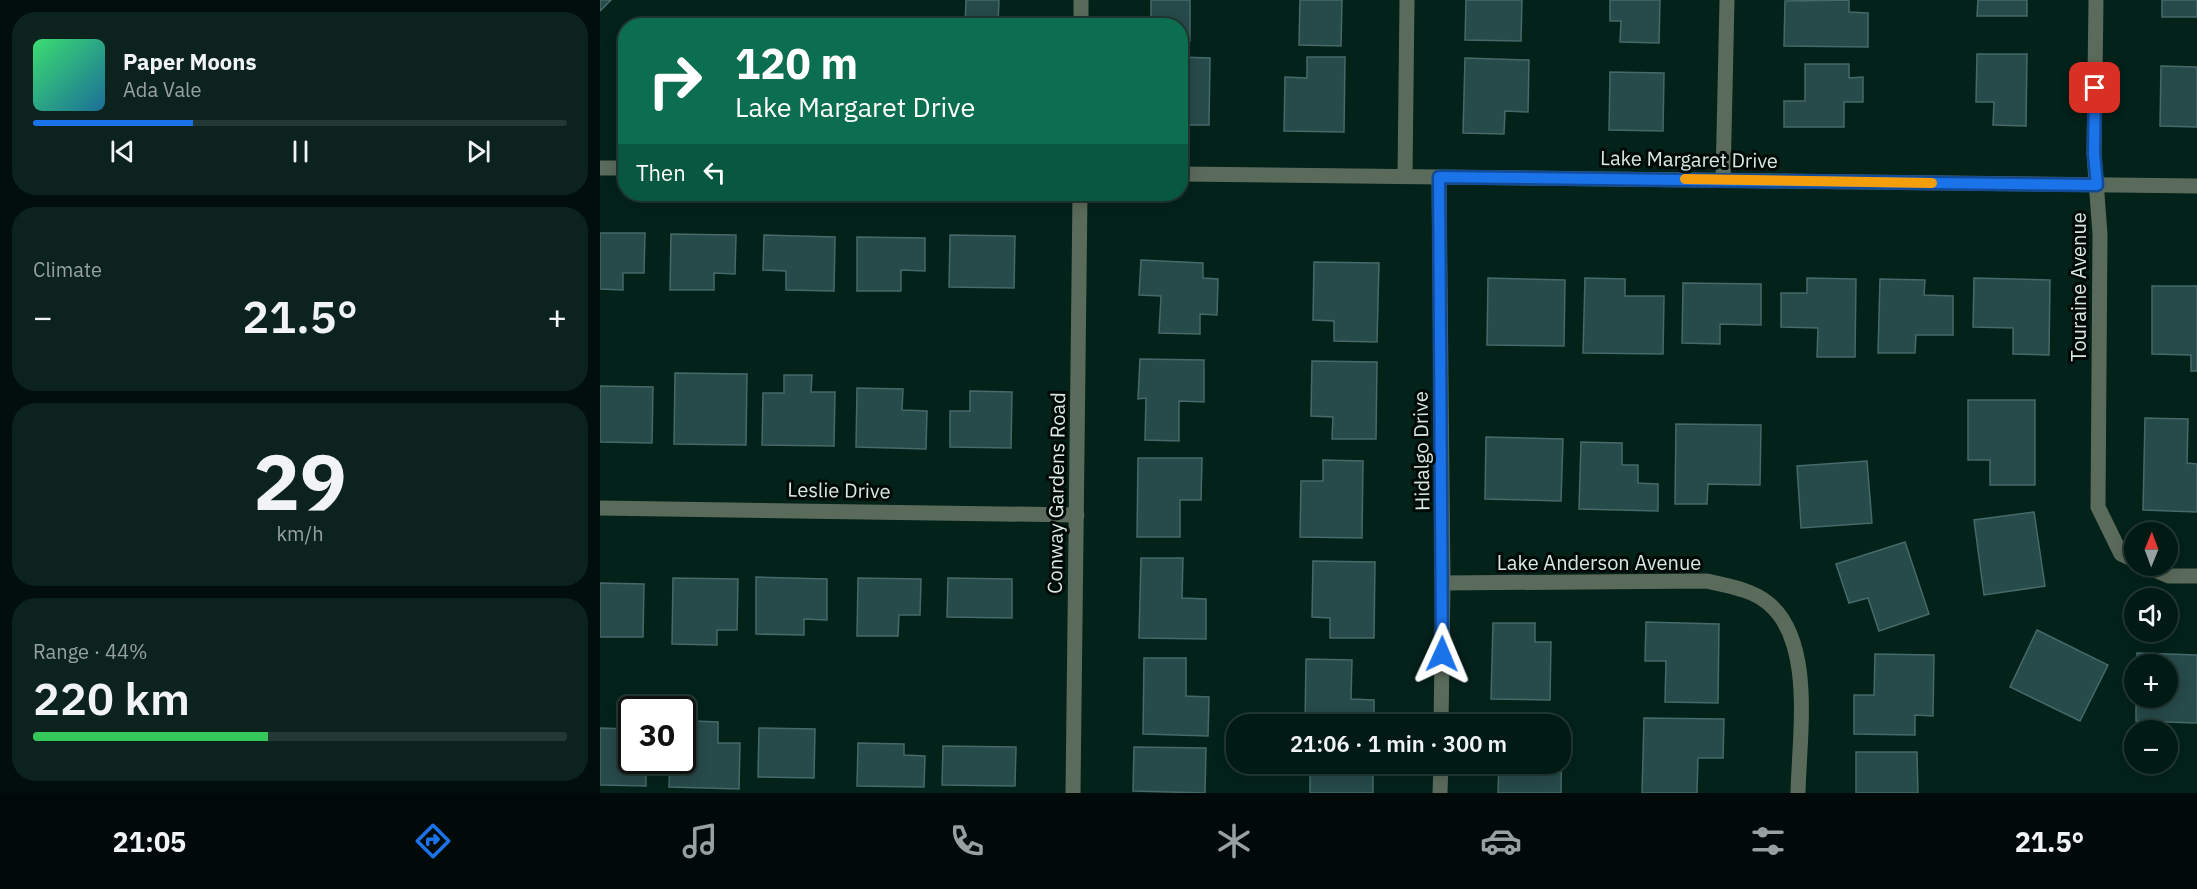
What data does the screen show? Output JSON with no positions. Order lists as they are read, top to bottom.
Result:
{
  "streets": {
    "street": [
      "Lake Margaret Drive",
      "Touraine Avenue",
      "Hidalgo Drive",
      "Leslie Drive",
      "Conway Gardens Road",
      "Lake Anderson Avenue"
    ]
  },
  "crossings": [
    ["Lake Margaret Drive", "Touraine Avenue"],
    ["Lake Margaret Drive", "Hidalgo Drive"],
    ["Hidalgo Drive", "Lake Anderson Avenue"],
    ["Leslie Drive", "Conway Gardens Road"]
  ],
  "north": "top",
  "page": {
    "turn": ["120 m", "Lake Margaret Drive"],
    "song": ["Paper Moons", "Ada Vale"],
    "then": "Then",
    "tile": [
      "Climate",
      ["29", "km/h"],
      ["Range · 44%", "220 km"]
    ],
    "heat": ["−", "21.5°", "+"],
    "map_buttons": ["+", "−"],
    "limit": "30",
    "trip": "21:06 · 1 min · 300 m",
    "tabs": ["21:05", "21.5°"]
  }
}
